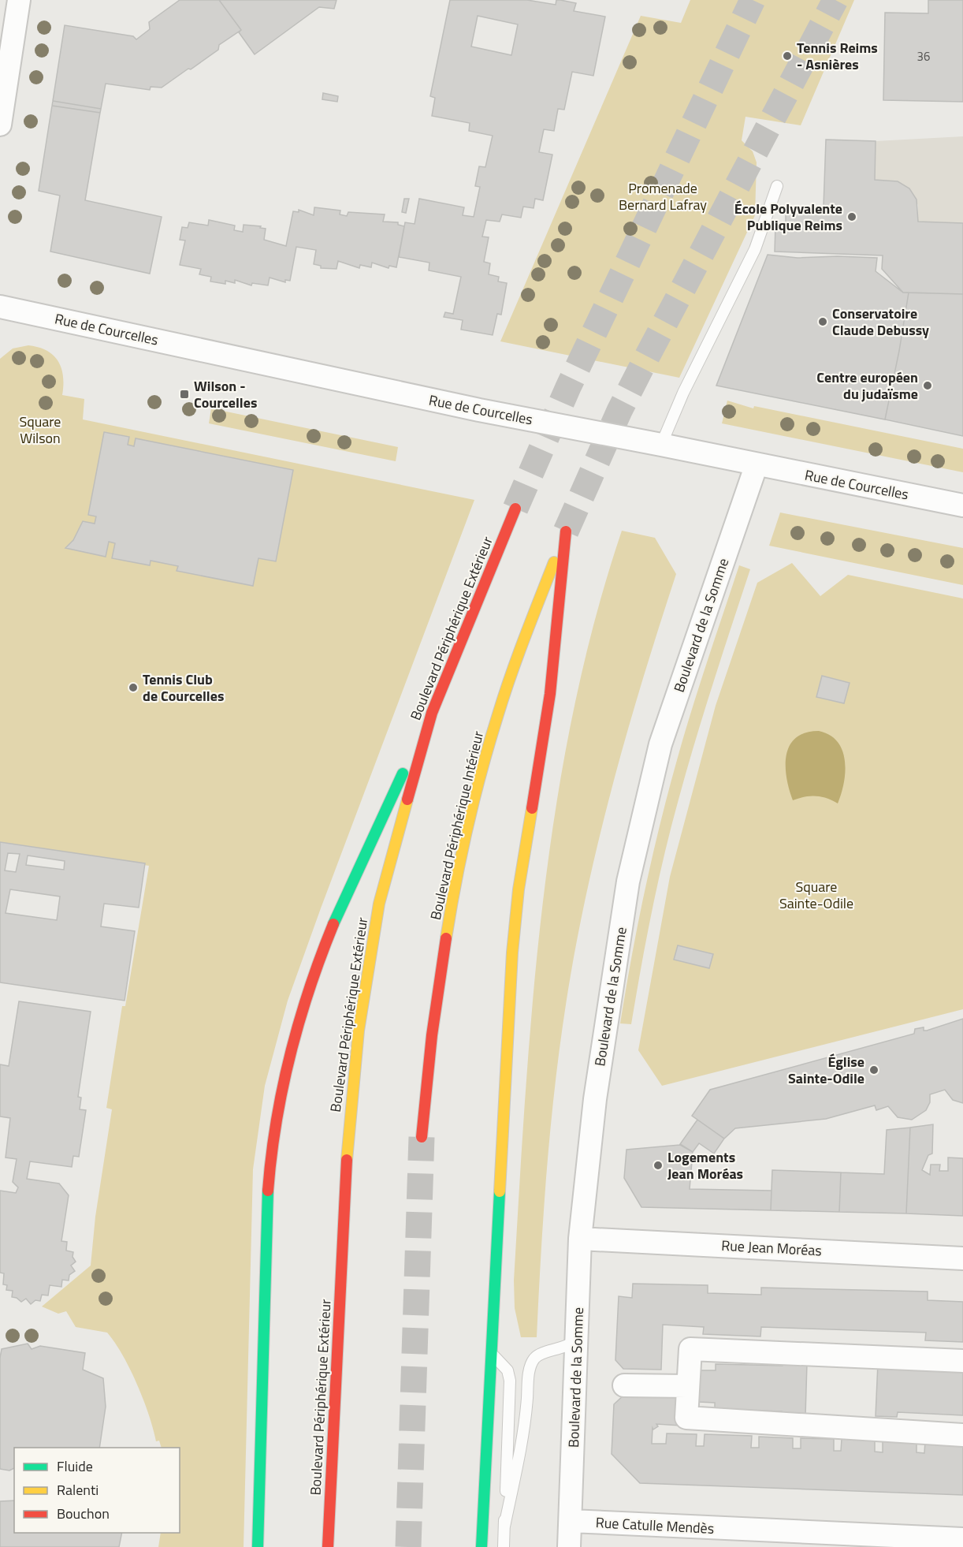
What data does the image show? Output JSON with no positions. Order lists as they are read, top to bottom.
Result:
{
  "streets": {
    "highway": ["Boulevard Périphérique Extérieur", "Boulevard Périphérique Intérieur"],
    "street": [
      "Rue de Courcelles",
      "Boulevard de la Somme",
      "Rue Jean Moréas",
      "Rue Catulle Mendès"
    ]
  },
  "crossings": [
    ["Rue de Courcelles", "Boulevard de la Somme"],
    ["Boulevard de la Somme", "Rue Jean Moréas"],
    ["Boulevard de la Somme", "Rue Catulle Mendès"]
  ],
  "parks": ["Promenade Bernard Lafray", "Square Wilson", "Square Sainte-Odile"],
  "places": {
    "other": [
      "Tennis Reims - Asnières",
      "École Polyvalente Publique Reims",
      "Conservatoire Claude Debussy",
      "Centre européen du judaïsme",
      "Tennis Club de Courcelles",
      "Église Sainte-Odile",
      "Logements Jean Moréas"
    ],
    "transit": ["Wilson - Courcelles"]
  },
  "house_numbers": ["36"],
  "legend": ["Fluide", "Ralenti", "Bouchon"]
}
